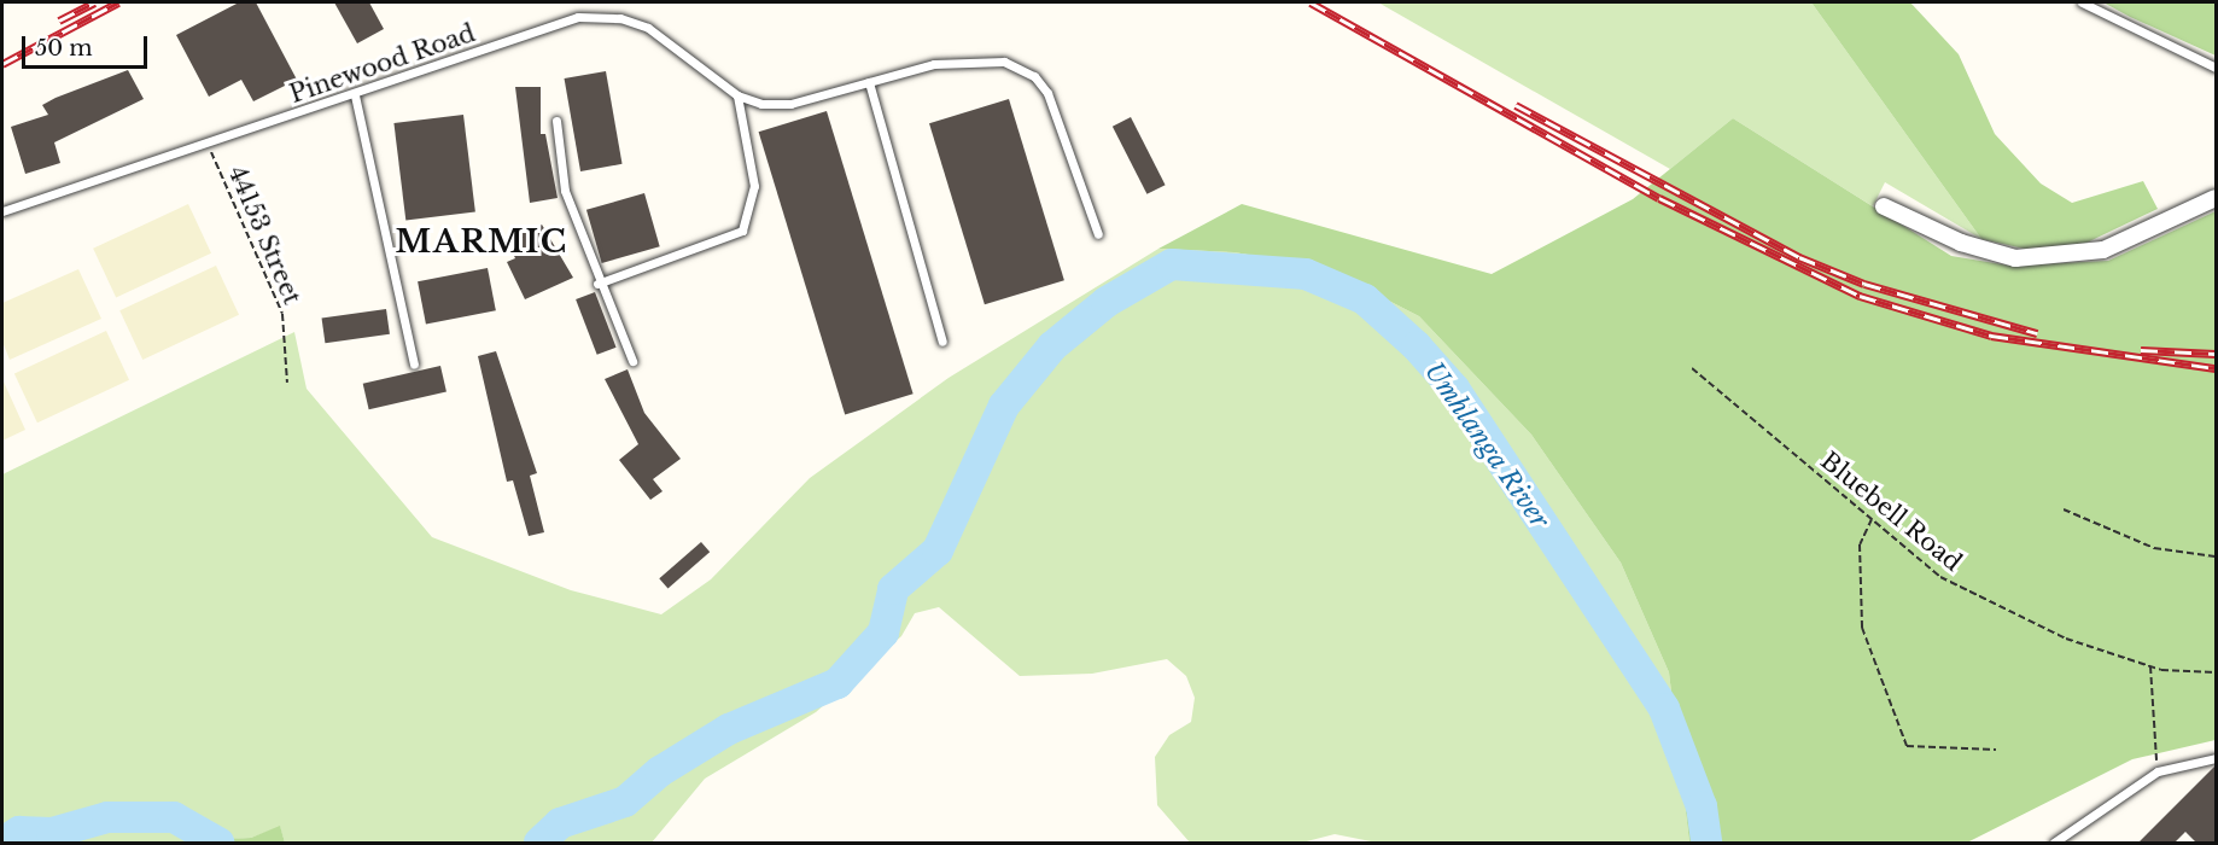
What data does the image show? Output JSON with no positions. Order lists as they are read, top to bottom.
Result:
{
  "streets": {
    "lane": ["Pinewood Road"],
    "path": ["44153 Street", "Bluebell Road"]
  },
  "crossings": [
    ["Pinewood Road", "44153 Street"]
  ],
  "districts": ["MARMIC"],
  "water": ["Umhlanga River"],
  "scale_bar": "50 m"
}
